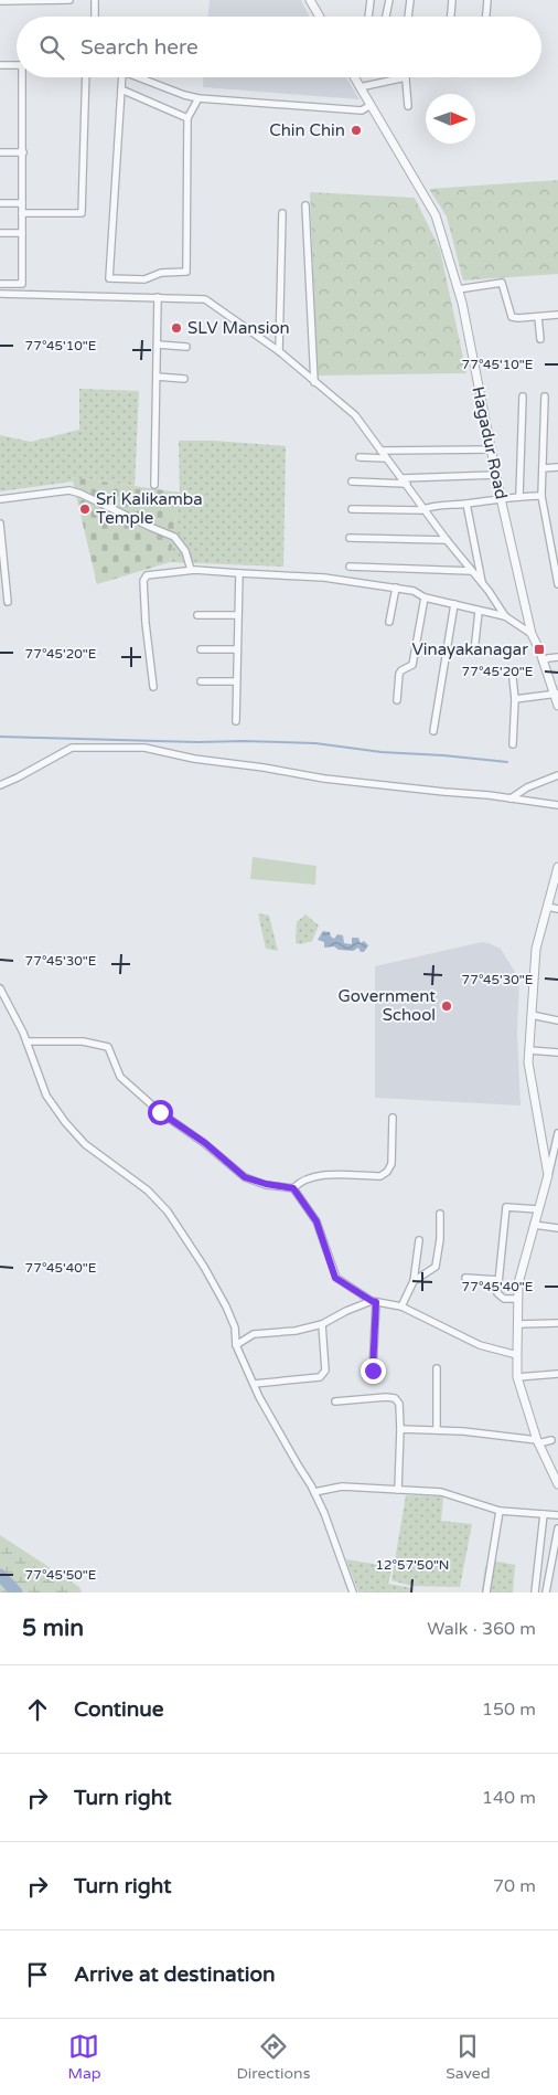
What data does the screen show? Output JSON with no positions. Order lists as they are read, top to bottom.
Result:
{
  "streets": {
    "street": ["Hagadur Road"]
  },
  "places": {
    "other": [
      "Chin Chin",
      "SLV Mansion",
      "Sri Kalikamba Temple",
      "Government School"
    ],
    "transit": ["Vinayakanagar"]
  },
  "north": "right",
  "page": {
    "search": "Search here",
    "heading": ["5 min", "Walk · 360 m"],
    "list": [
      ["Continue", "150 m"],
      ["Turn right", "140 m"],
      ["Turn right", "70 m"],
      "Arrive at destination"
    ],
    "nav": ["Map", "Directions", "Saved"]
  },
  "coordinates": [
    "77°45'10\"E",
    "77°45'20\"E",
    "77°45'30\"E",
    "77°45'40\"E",
    "12°57'50\"N",
    "77°45'50\"E"
  ]
}
